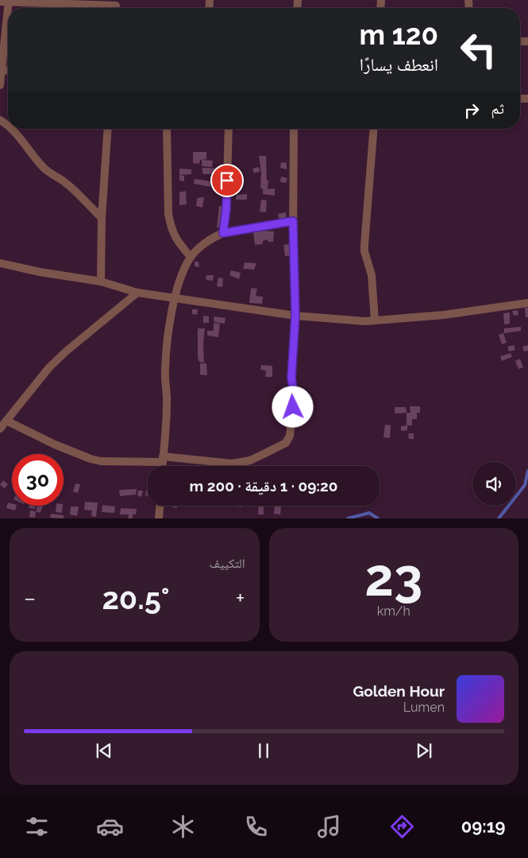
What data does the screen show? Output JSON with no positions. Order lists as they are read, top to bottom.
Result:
{
  "page": {
    "turn": ["120 m", "انعطف يسارًا"],
    "then": "ثم",
    "limit": "30",
    "trip": "09:20 · 1 دقيقة · 200 m",
    "tile": [
      ["23", "km/h"],
      "التكييف"
    ],
    "heat": ["−", "20.5°", "+"],
    "song": ["Golden Hour", "Lumen"],
    "tabs": "09:19"
  }
}
